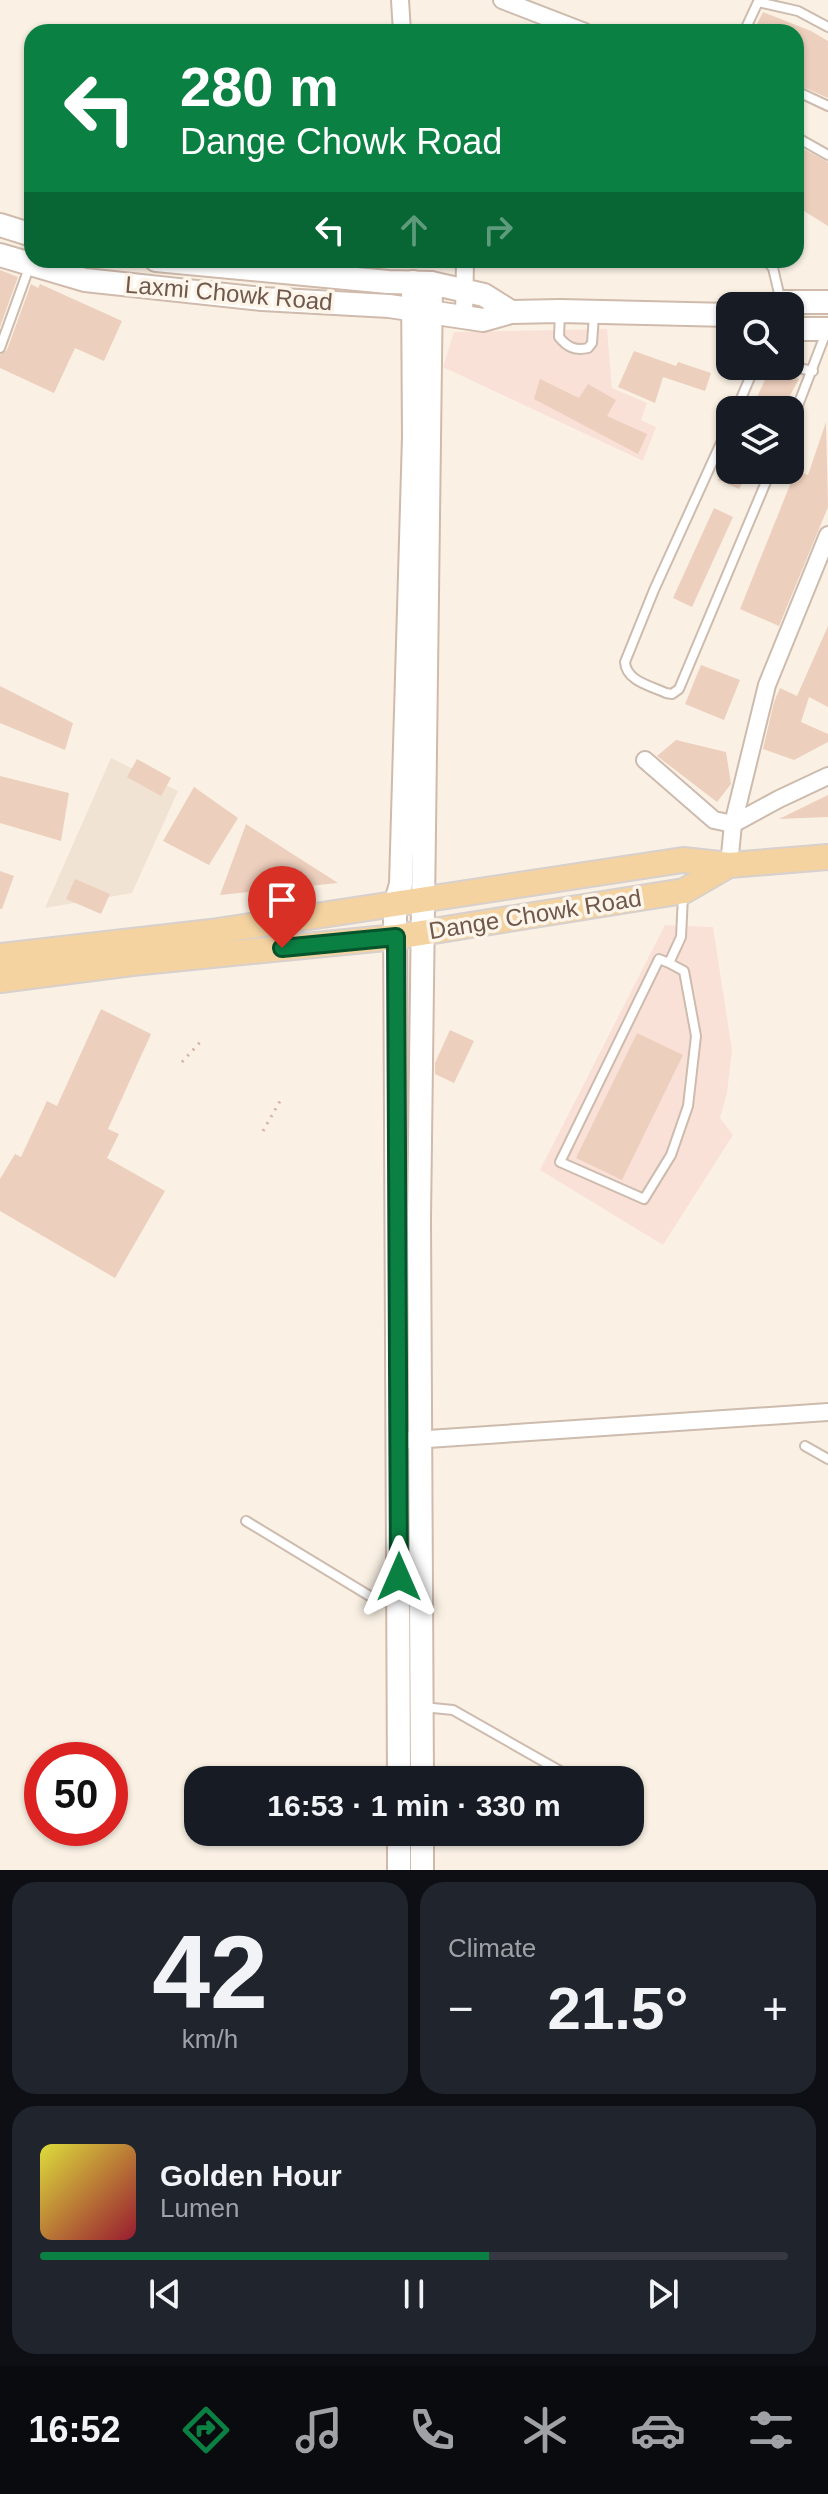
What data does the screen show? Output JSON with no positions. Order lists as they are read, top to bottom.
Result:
{
  "streets": {
    "main road": ["Laxmi Chowk Road", "Dange Chowk Road"]
  },
  "page": {
    "turn": ["280 m", "Dange Chowk Road"],
    "limit": "50",
    "trip": "16:53 · 1 min · 330 m",
    "tile": [
      ["42", "km/h"],
      "Climate"
    ],
    "heat": ["−", "21.5°", "+"],
    "song": ["Golden Hour", "Lumen"],
    "tabs": "16:52"
  }
}
